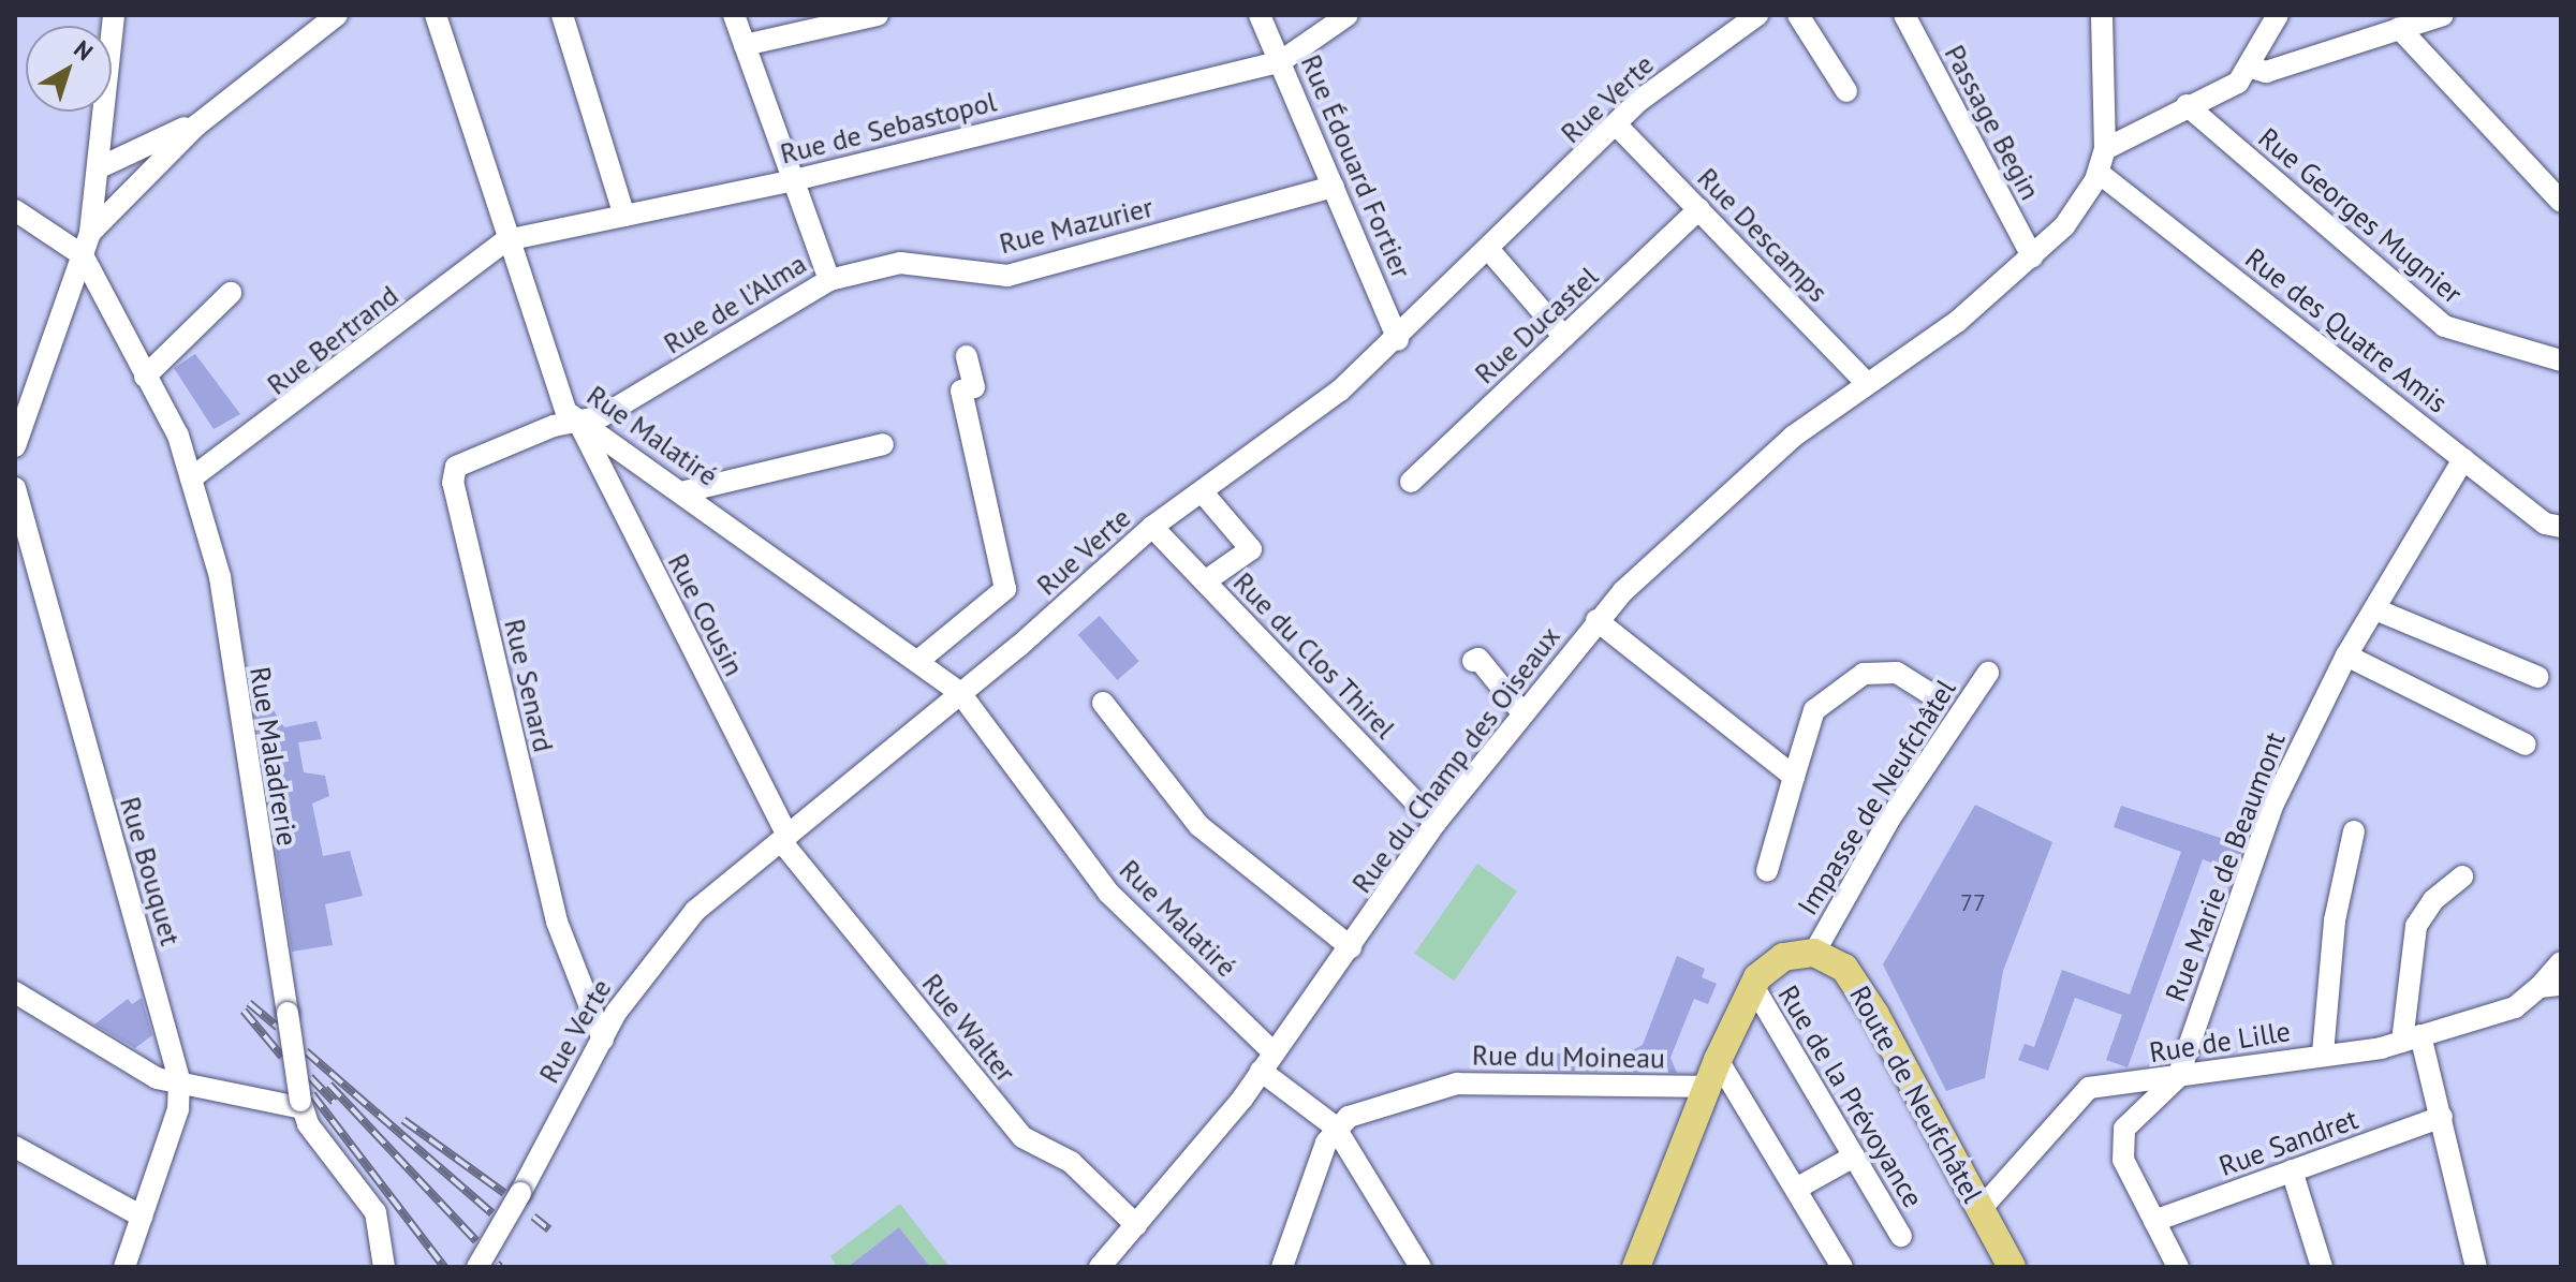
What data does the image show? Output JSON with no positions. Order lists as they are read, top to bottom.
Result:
{
  "streets": {
    "main road": ["Route de Neufchâtel"],
    "street": [
      "Rue Verte",
      "Passage Begin",
      "Rue de Sebastopol",
      "Rue Édouard Fortier",
      "Rue Georges Mugnier",
      "Rue Mazurier",
      "Rue Descamps",
      "Rue de l'Alma",
      "Rue Ducastel",
      "Rue des Quatre Amis",
      "Rue Bertrand",
      "Rue Malatiré",
      "Rue Cousin",
      "Rue du Clos Thirel",
      "Rue Senard",
      "Rue Maladrerie",
      "Rue du Champ des Oiseaux",
      "Impasse de Neufchâtel",
      "Rue Marie de Beaumont",
      "Rue Bouquet",
      "Rue Walter",
      "Rue de Lille",
      "Rue du Moineau",
      "Rue de la Prévoyance",
      "Rue Sandret"
    ]
  },
  "crossings": [
    ["Rue Verte", "Rue Édouard Fortier"],
    ["Rue Verte", "Rue Descamps"],
    ["Rue Verte", "Rue Malatiré"],
    ["Rue Verte", "Rue Cousin"],
    ["Rue Verte", "Rue du Clos Thirel"],
    ["Rue Verte", "Rue Senard"],
    ["Rue Verte", "Rue Walter"],
    ["Passage Begin", "Rue du Champ des Oiseaux"],
    ["Rue de Sebastopol", "Rue Édouard Fortier"],
    ["Rue de Sebastopol", "Rue de l'Alma"],
    ["Rue de Sebastopol", "Rue Bertrand"],
    ["Rue de Sebastopol", "Rue Malatiré"],
    ["Rue Édouard Fortier", "Rue Mazurier"],
    ["Rue Mazurier", "Rue de l'Alma"],
    ["Rue Descamps", "Rue Ducastel"],
    ["Rue Descamps", "Rue du Champ des Oiseaux"],
    ["Rue de l'Alma", "Rue Malatiré"],
    ["Rue de l'Alma", "Rue Cousin"],
    ["Rue de l'Alma", "Rue Senard"],
    ["Rue des Quatre Amis", "Rue du Champ des Oiseaux"],
    ["Rue des Quatre Amis", "Rue Marie de Beaumont"],
    ["Rue Bertrand", "Rue Malatiré"],
    ["Rue Bertrand", "Rue Maladrerie"],
    ["Rue Malatiré", "Rue Cousin"],
    ["Rue Malatiré", "Rue Senard"],
    ["Rue Malatiré", "Rue du Champ des Oiseaux"],
    ["Rue Malatiré", "Rue du Moineau"],
    ["Rue Cousin", "Rue Senard"],
    ["Rue Cousin", "Rue Walter"],
    ["Rue du Clos Thirel", "Rue du Champ des Oiseaux"],
    ["Rue du Champ des Oiseaux", "Rue Walter"],
    ["Impasse de Neufchâtel", "Route de Neufchâtel"],
    ["Rue Marie de Beaumont", "Rue de Lille"],
    ["Rue de Lille", "Route de Neufchâtel"]
  ],
  "house_numbers": ["77"],
  "north": "top right"
}
